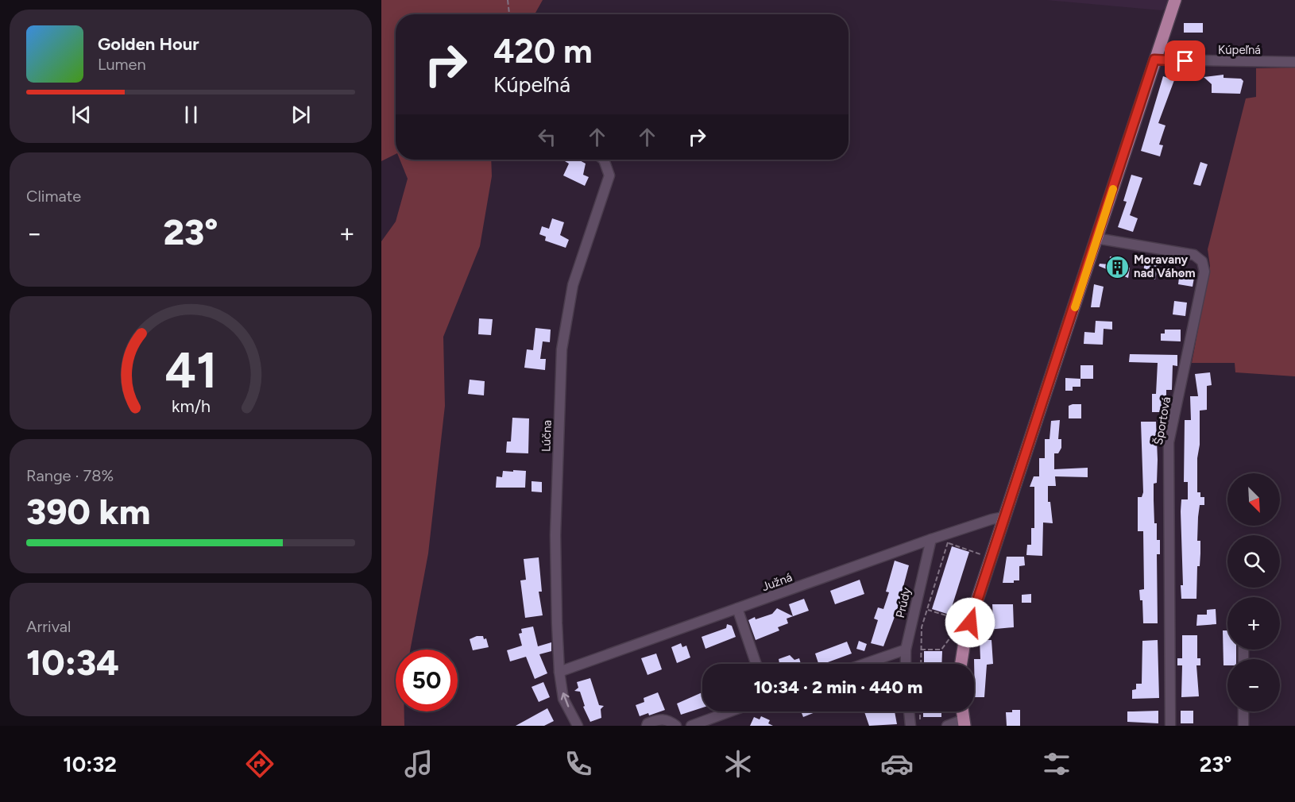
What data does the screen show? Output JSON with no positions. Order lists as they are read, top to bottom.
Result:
{
  "streets": {
    "street": [
      "Kúpeľná",
      "Športová",
      "Lúčna",
      "Južná",
      "Prúdy"
    ]
  },
  "crossings": [
    ["Lúčna", "Južná"],
    ["Južná", "Prúdy"]
  ],
  "places": {
    "building": ["Moravany nad Váhom"]
  },
  "north": "bottom right",
  "page": {
    "turn": ["420 m", "Kúpeľná"],
    "song": ["Golden Hour", "Lumen"],
    "tile": [
      "Climate",
      ["Range · 78%", "390 km"],
      ["Arrival", "10:34"]
    ],
    "heat": ["−", "23°", "+"],
    "map_buttons": ["+", "−"],
    "limit": "50",
    "trip": "10:34 · 2 min · 440 m",
    "tabs": ["10:32", "23°"],
    "gauge": ["41", "km/h"]
  }
}
